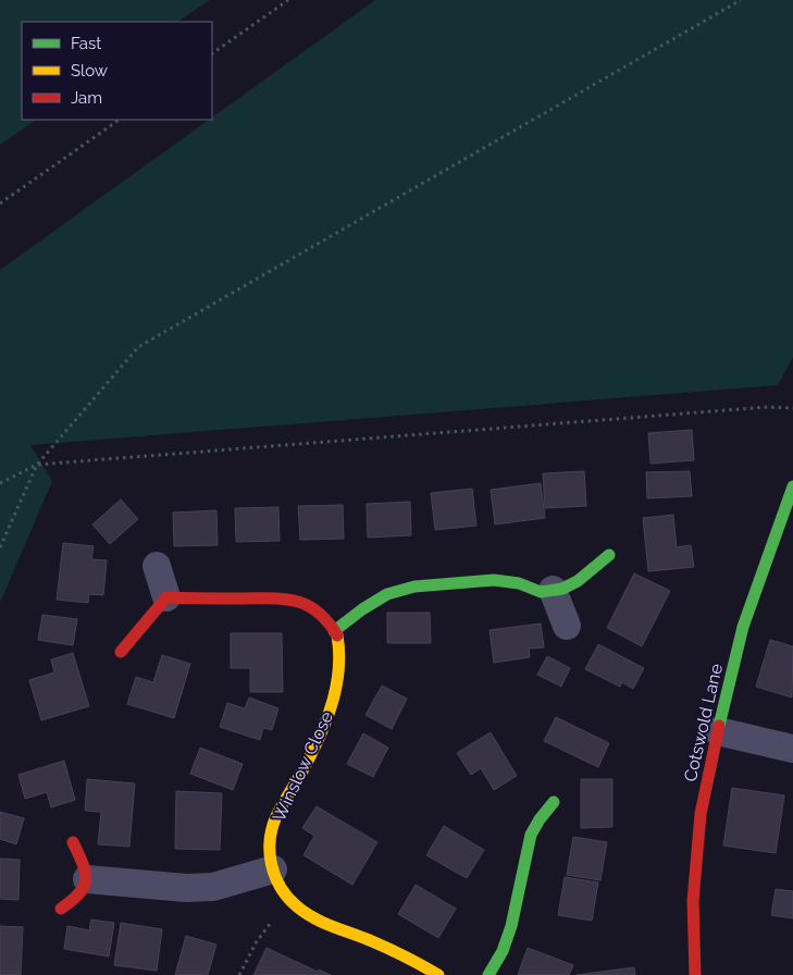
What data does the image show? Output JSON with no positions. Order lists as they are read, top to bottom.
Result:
{
  "streets": {
    "street": ["Cotswold Lane", "Winslow Close"]
  },
  "legend": ["Fast", "Slow", "Jam"]
}
